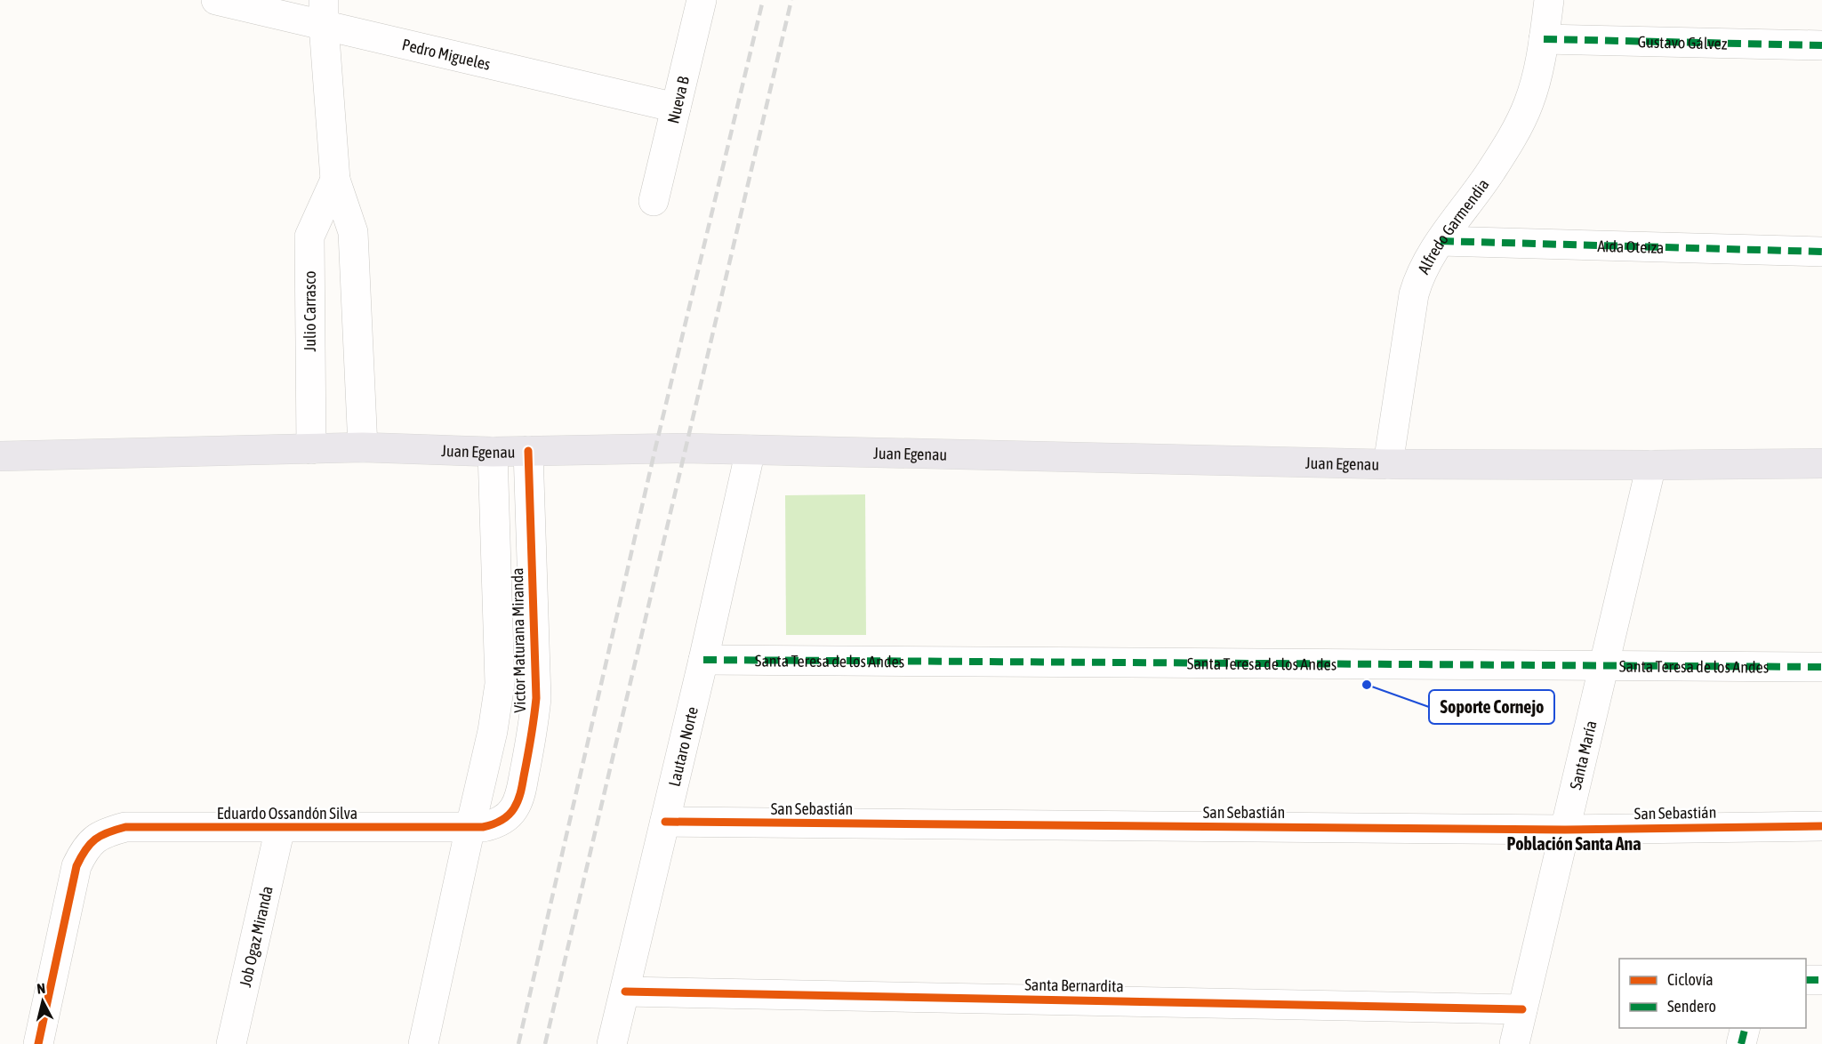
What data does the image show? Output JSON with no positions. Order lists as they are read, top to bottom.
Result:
{
  "streets": {
    "main road": ["Juan Egenau"],
    "street": [
      "Gustavo Gálvez",
      "Pedro Migueles",
      "Nueva B",
      "Alfredo Garmendia",
      "Aida Oteiza",
      "Julio Carrasco",
      "Victor Maturana Miranda",
      "Santa Teresa de los Andes",
      "Lautaro Norte",
      "Santa María",
      "San Sebastián",
      "Eduardo Ossandón Silva",
      "Job Ogaz Miranda",
      "Santa Bernardita"
    ]
  },
  "crossings": [
    ["Gustavo Gálvez", "Alfredo Garmendia"],
    ["Pedro Migueles", "Nueva B"],
    ["Pedro Migueles", "Julio Carrasco"],
    ["Alfredo Garmendia", "Aida Oteiza"],
    ["Alfredo Garmendia", "Juan Egenau"],
    ["Julio Carrasco", "Juan Egenau"],
    ["Juan Egenau", "Victor Maturana Miranda"],
    ["Juan Egenau", "Lautaro Norte"],
    ["Juan Egenau", "Santa María"],
    ["Victor Maturana Miranda", "Eduardo Ossandón Silva"],
    ["Santa Teresa de los Andes", "Lautaro Norte"],
    ["Santa Teresa de los Andes", "Santa María"],
    ["Lautaro Norte", "San Sebastián"],
    ["Lautaro Norte", "Santa Bernardita"],
    ["Santa María", "San Sebastián"],
    ["Santa María", "Santa Bernardita"],
    ["Eduardo Ossandón Silva", "Job Ogaz Miranda"]
  ],
  "districts": ["Población Santa Ana"],
  "places": ["Soporte Cornejo"],
  "legend": ["Ciclovía", "Sendero"],
  "north": "top"
}
